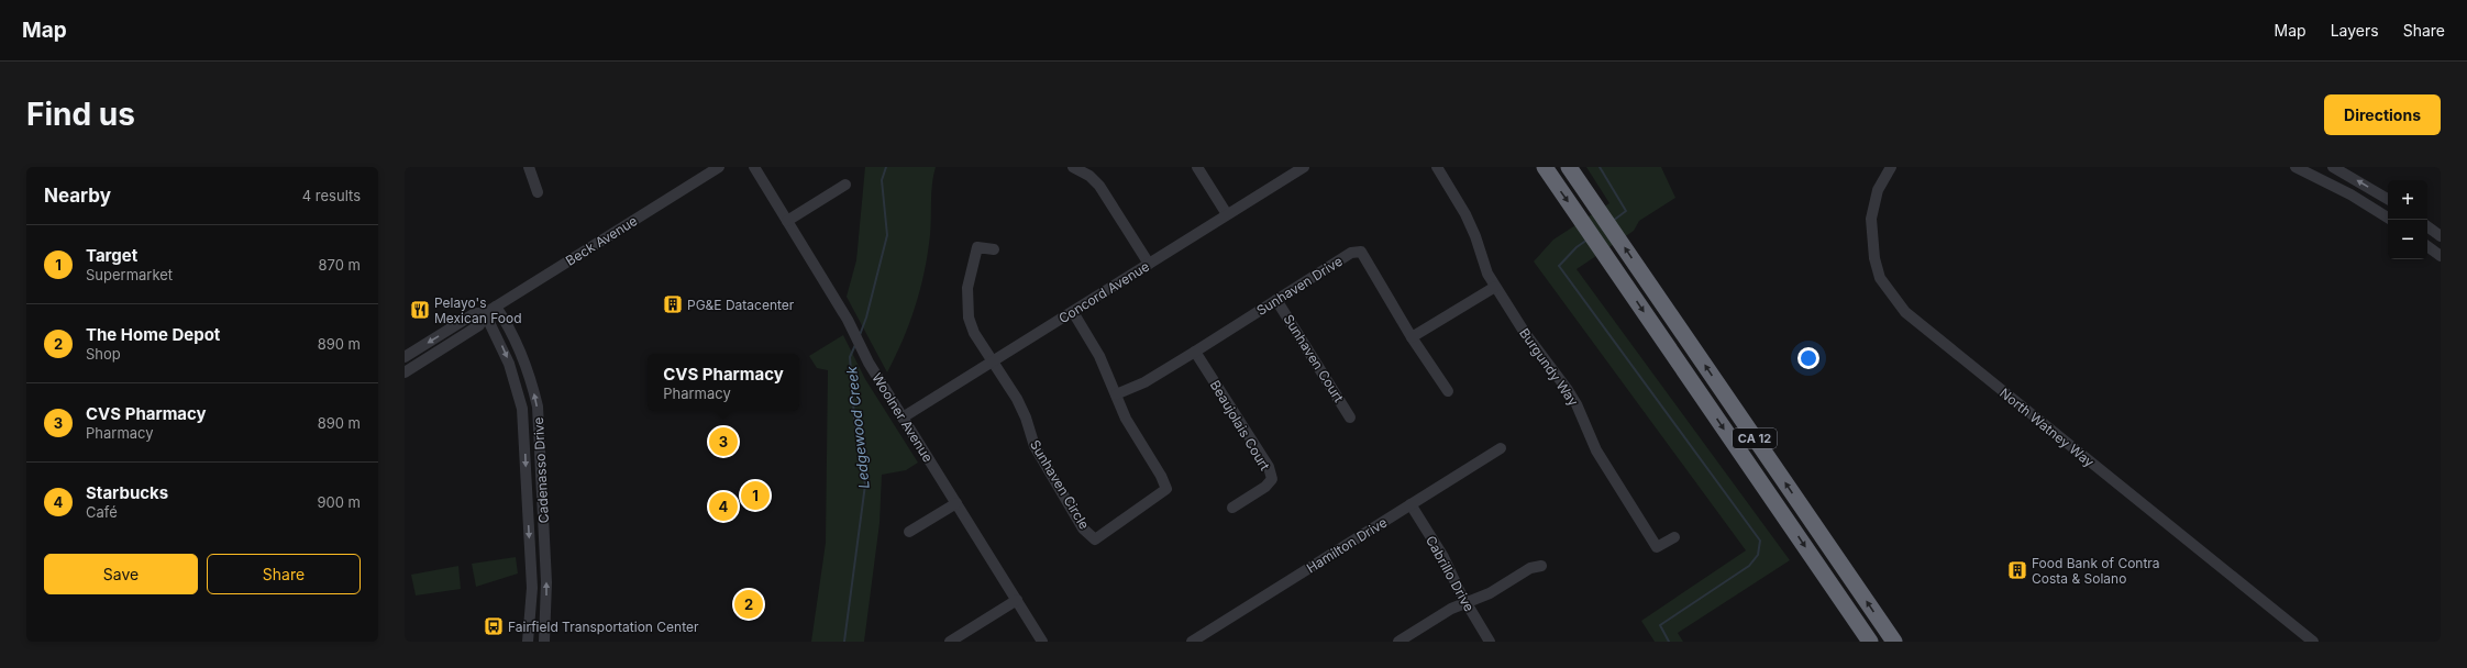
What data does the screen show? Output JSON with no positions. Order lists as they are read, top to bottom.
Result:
{
  "streets": {
    "highway": ["CA 12"],
    "street": [
      "Beck Avenue",
      "Sunhaven Drive",
      "Concord Avenue",
      "Sunhaven Court",
      "Burgundy Way",
      "Woolner Avenue",
      "Beaujolais Court",
      "North Watney Way",
      "Cadenasso Drive",
      "Sunhaven Circle",
      "Hamilton Drive",
      "Cabrillo Drive"
    ]
  },
  "crossings": [
    ["Beck Avenue", "Cadenasso Drive"],
    ["Sunhaven Drive", "Sunhaven Court"],
    ["Sunhaven Drive", "Beaujolais Court"],
    ["Sunhaven Drive", "Sunhaven Circle"],
    ["Concord Avenue", "Woolner Avenue"],
    ["Concord Avenue", "Sunhaven Circle"],
    ["Hamilton Drive", "Cabrillo Drive"]
  ],
  "water": ["Ledgewood Creek"],
  "places": {
    "building": ["PG&E Datacenter", "Food Bank of Contra Costa & Solano"],
    "restaurant": ["Pelayo's Mexican Food"],
    "bus stop": ["Fairfield Transportation Center"]
  },
  "page": {
    "header": "Map",
    "nav": ["Map", "Layers", "Share"],
    "buttons": [
      "Directions",
      ["Save", "Share"]
    ],
    "title": "Find us",
    "heading": ["Nearby", "4 results"],
    "map_buttons": ["+", "−"],
    "list": [
      {
        "mark": "1",
        "name": "Target",
        "note": "Supermarket",
        "value": "870 m"
      },
      {
        "mark": "2",
        "name": "The Home Depot",
        "note": "Shop",
        "value": "890 m"
      },
      {
        "mark": "3",
        "name": "CVS Pharmacy",
        "note": "Pharmacy",
        "value": "890 m"
      },
      {
        "mark": "4",
        "name": "Starbucks",
        "note": "Café",
        "value": "900 m"
      }
    ],
    "popup": ["CVS Pharmacy", "Pharmacy"],
    "pins": [
      "3",
      "1",
      "4",
      "2"
    ]
  }
}
